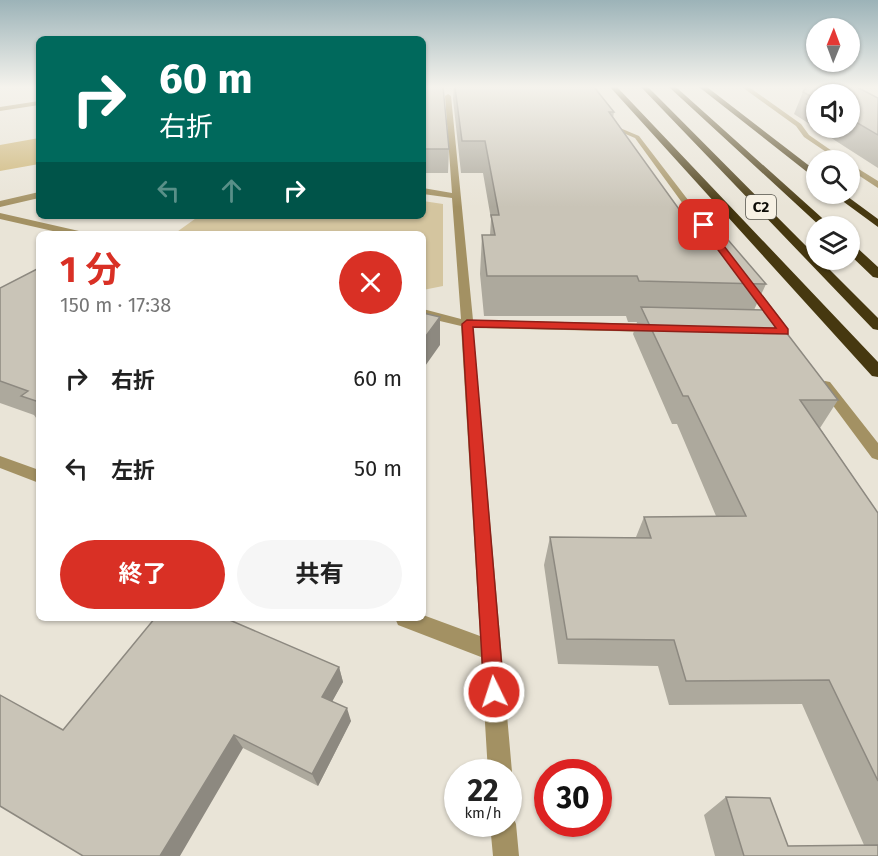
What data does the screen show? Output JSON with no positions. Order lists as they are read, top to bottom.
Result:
{
  "streets": {
    "highway": ["C2"]
  },
  "north": "top",
  "page": {
    "turn": ["60 m", "右折"],
    "heading": ["1 分", "150 m · 17:38"],
    "list": [
      {
        "name": "右折",
        "value": "60 m"
      },
      {
        "name": "左折",
        "value": "50 m"
      }
    ],
    "buttons": ["終了", "共有"],
    "speed": "22 km/h",
    "limit": "30"
  }
}
